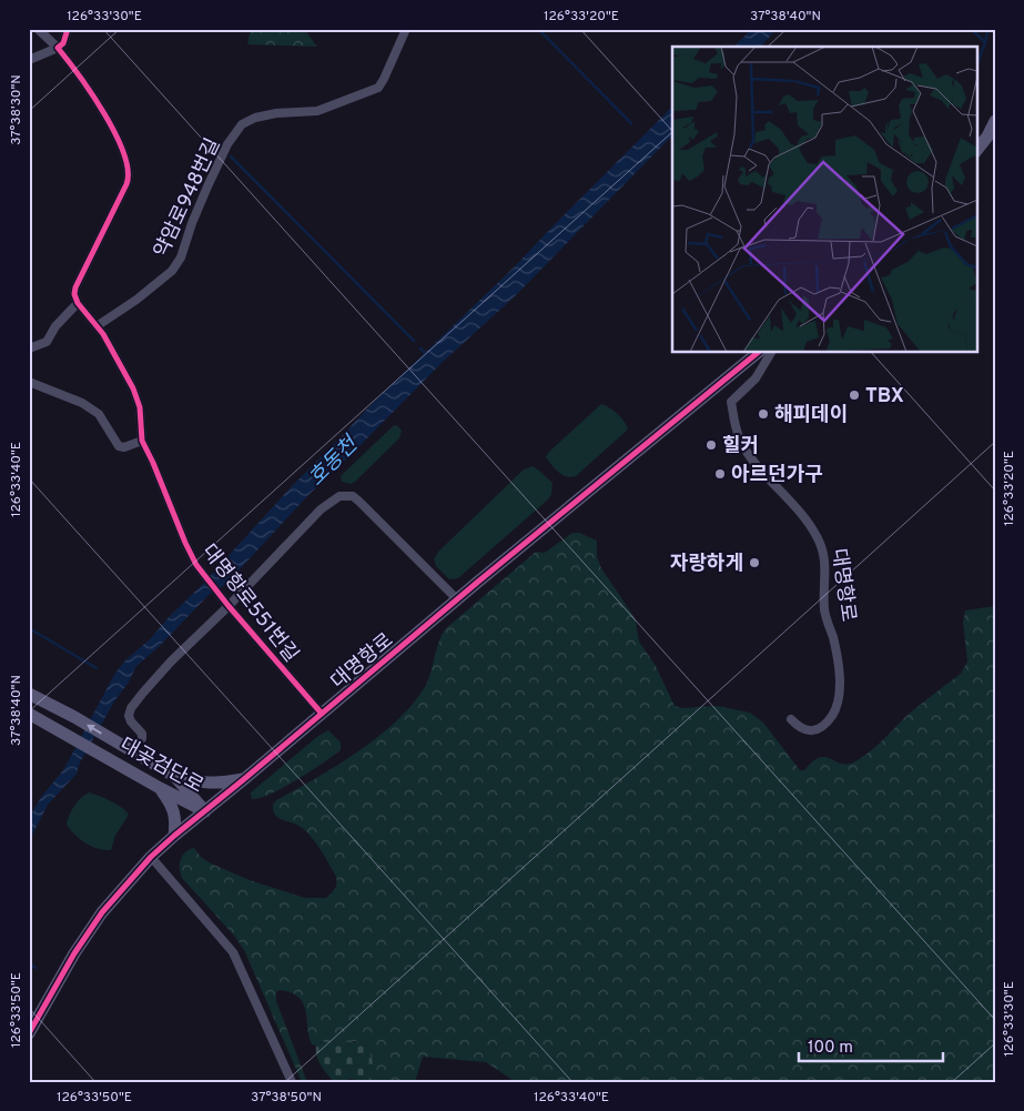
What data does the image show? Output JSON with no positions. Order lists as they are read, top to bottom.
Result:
{
  "streets": {
    "main road": ["대명항로", "대곶검단로"],
    "street": ["약암로948번길", "대명항로551번길"]
  },
  "crossings": [
    ["약암로948번길", "대명항로551번길"],
    ["대명항로", "대명항로551번길"],
    ["대명항로", "대곶검단로"]
  ],
  "water": ["호동천"],
  "places": [
    "TBX",
    "해피데이",
    "힐커",
    "아르던가구",
    "자랑하게"
  ],
  "scale_bar": "100 m",
  "coordinates": [
    "126°33'30\"E",
    "126°33'20\"E",
    "37°38'40\"N",
    "37°38'30\"N",
    "126°33'40\"E",
    "126°33'50\"E",
    "37°38'50\"N"
  ]
}
